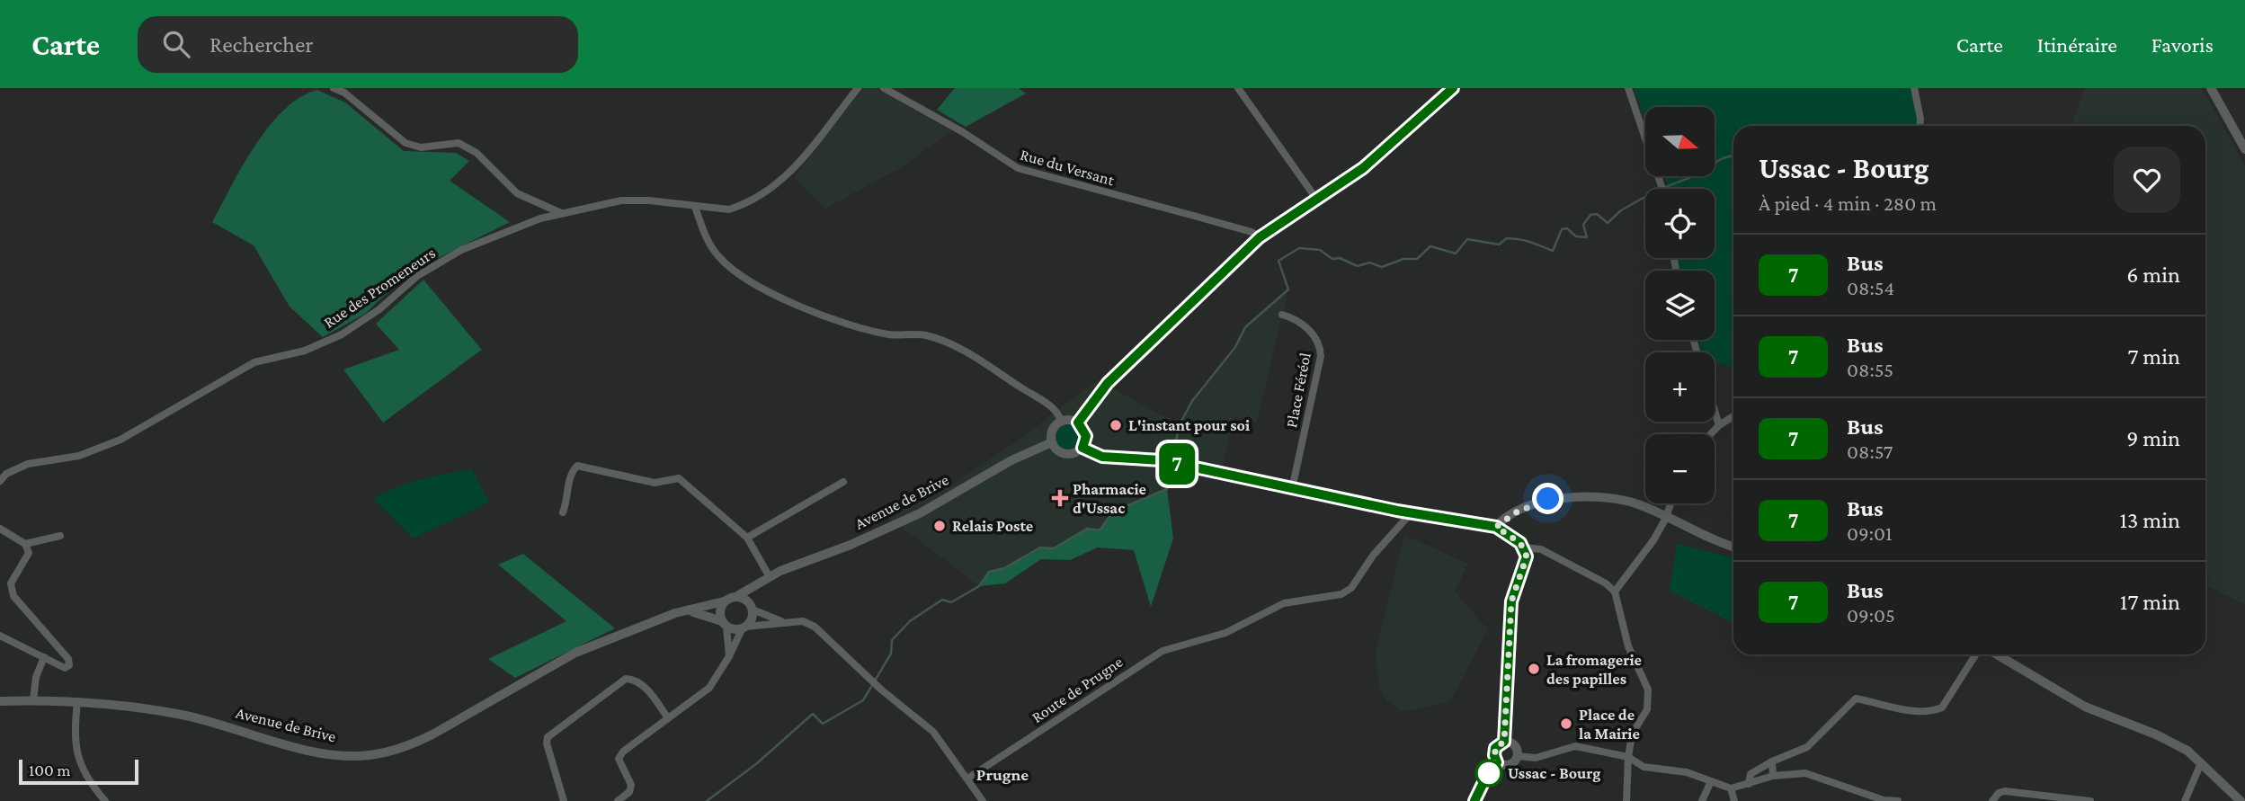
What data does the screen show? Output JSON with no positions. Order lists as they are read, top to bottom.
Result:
{
  "streets": {
    "street": [
      "Rue du Versant",
      "Rue des Promeneurs",
      "Place Féréol",
      "Avenue de Brive",
      "Route de Prugne"
    ]
  },
  "districts": ["Prugne"],
  "places": {
    "other": [
      "L'instant pour soi",
      "Relais Poste",
      "La fromagerie des papilles",
      "Place de la Mairie",
      "Ussac - Bourg"
    ],
    "health": ["Pharmacie d'Ussac"]
  },
  "lines": ["bus line 7"],
  "scale_bar": "100 m",
  "north": "right",
  "page": {
    "header": "Carte",
    "search": "Rechercher",
    "nav": ["Carte", "Itinéraire", "Favoris"],
    "on_map": "7",
    "map_buttons": ["+", "−"],
    "heading": ["Ussac - Bourg", "À pied · 4 min · 280 m"],
    "list": [
      {
        "mark": "7",
        "name": "Bus",
        "note": "08:54",
        "value": "6 min"
      },
      {
        "mark": "7",
        "name": "Bus",
        "note": "08:55",
        "value": "7 min"
      },
      {
        "mark": "7",
        "name": "Bus",
        "note": "08:57",
        "value": "9 min"
      },
      {
        "mark": "7",
        "name": "Bus",
        "note": "09:01",
        "value": "13 min"
      },
      {
        "mark": "7",
        "name": "Bus",
        "note": "09:05",
        "value": "17 min"
      }
    ],
    "scale": "100 m"
  }
}
